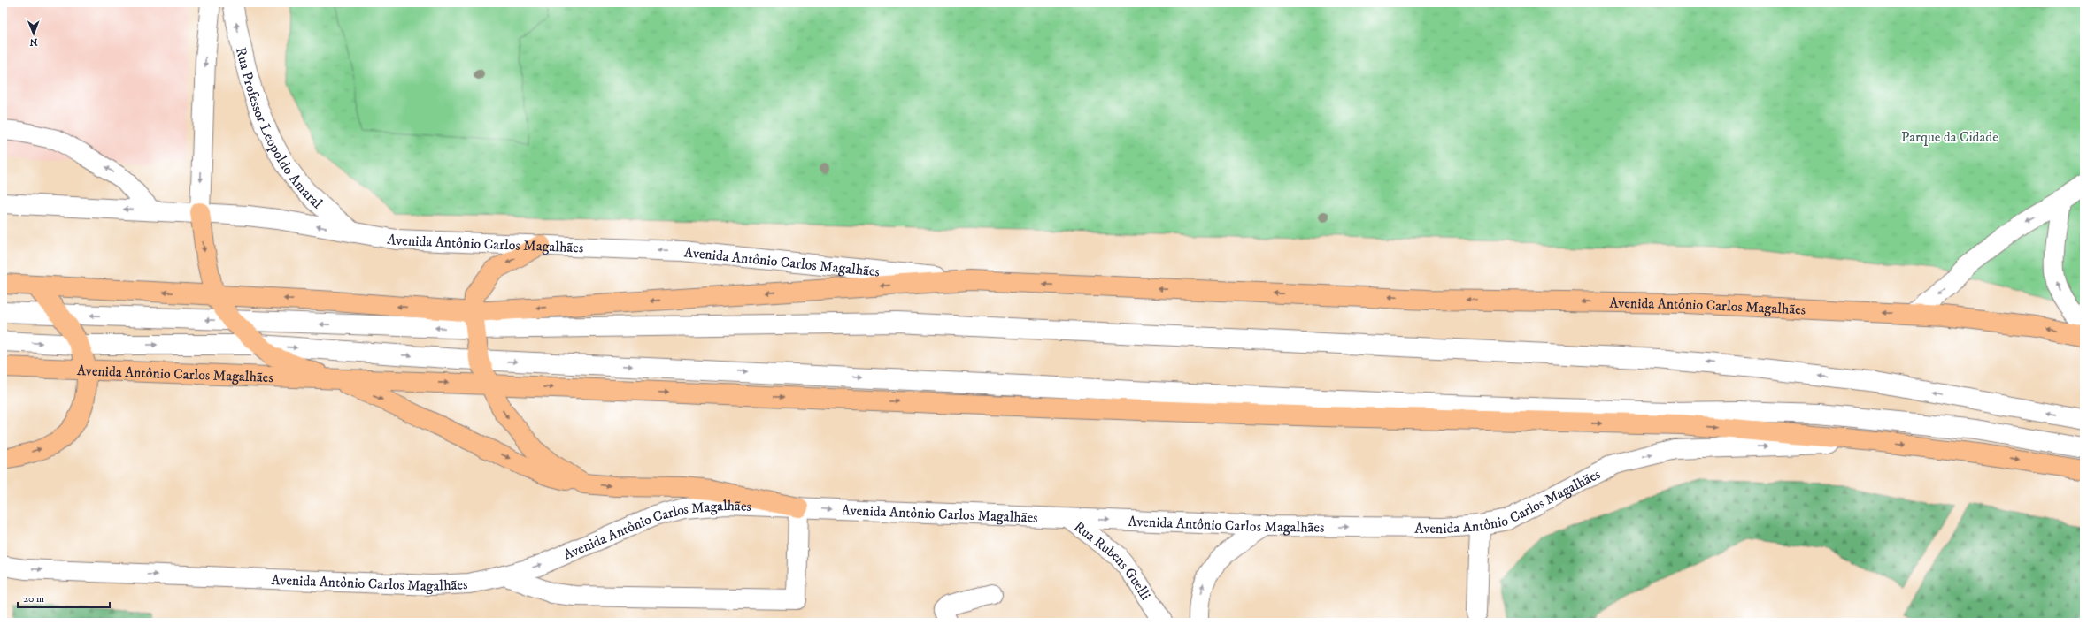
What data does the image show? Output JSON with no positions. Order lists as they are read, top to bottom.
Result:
{
  "streets": {
    "main road": ["Avenida Antônio Carlos Magalhães"],
    "street": ["Rua Professor Leopoldo Amaral", "Rua Rubens Guelli"]
  },
  "crossings": [
    ["Rua Professor Leopoldo Amaral", "Avenida Antônio Carlos Magalhães"],
    ["Avenida Antônio Carlos Magalhães", "Rua Rubens Guelli"]
  ],
  "one_way": ["Rua Professor Leopoldo Amaral"],
  "parks": ["Parque da Cidade"],
  "scale_bar": "20 m",
  "north": "bottom"
}
